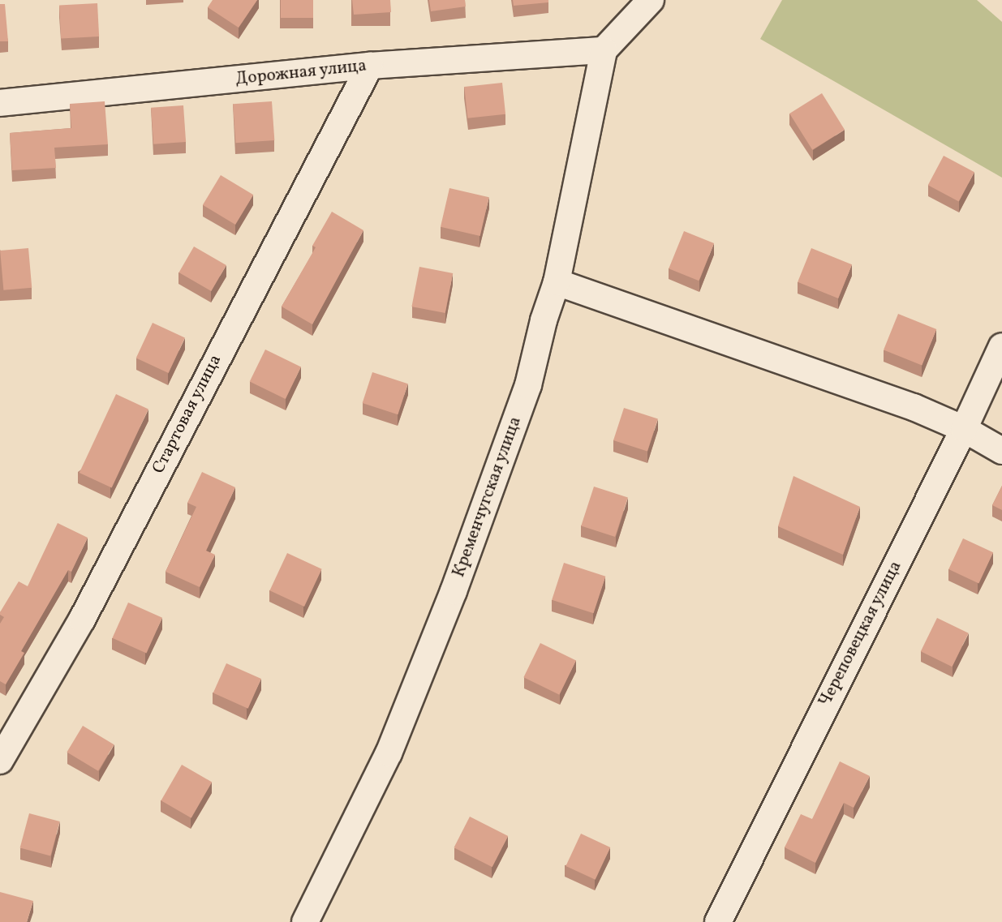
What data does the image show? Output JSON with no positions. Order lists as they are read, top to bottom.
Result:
{
  "streets": {
    "street": [
      "Дорожная улица",
      "Стартовая улица",
      "Кременчугская улица",
      "Череповецкая улица"
    ]
  },
  "crossings": [
    ["Дорожная улица", "Стартовая улица"],
    ["Дорожная улица", "Кременчугская улица"]
  ]
}
